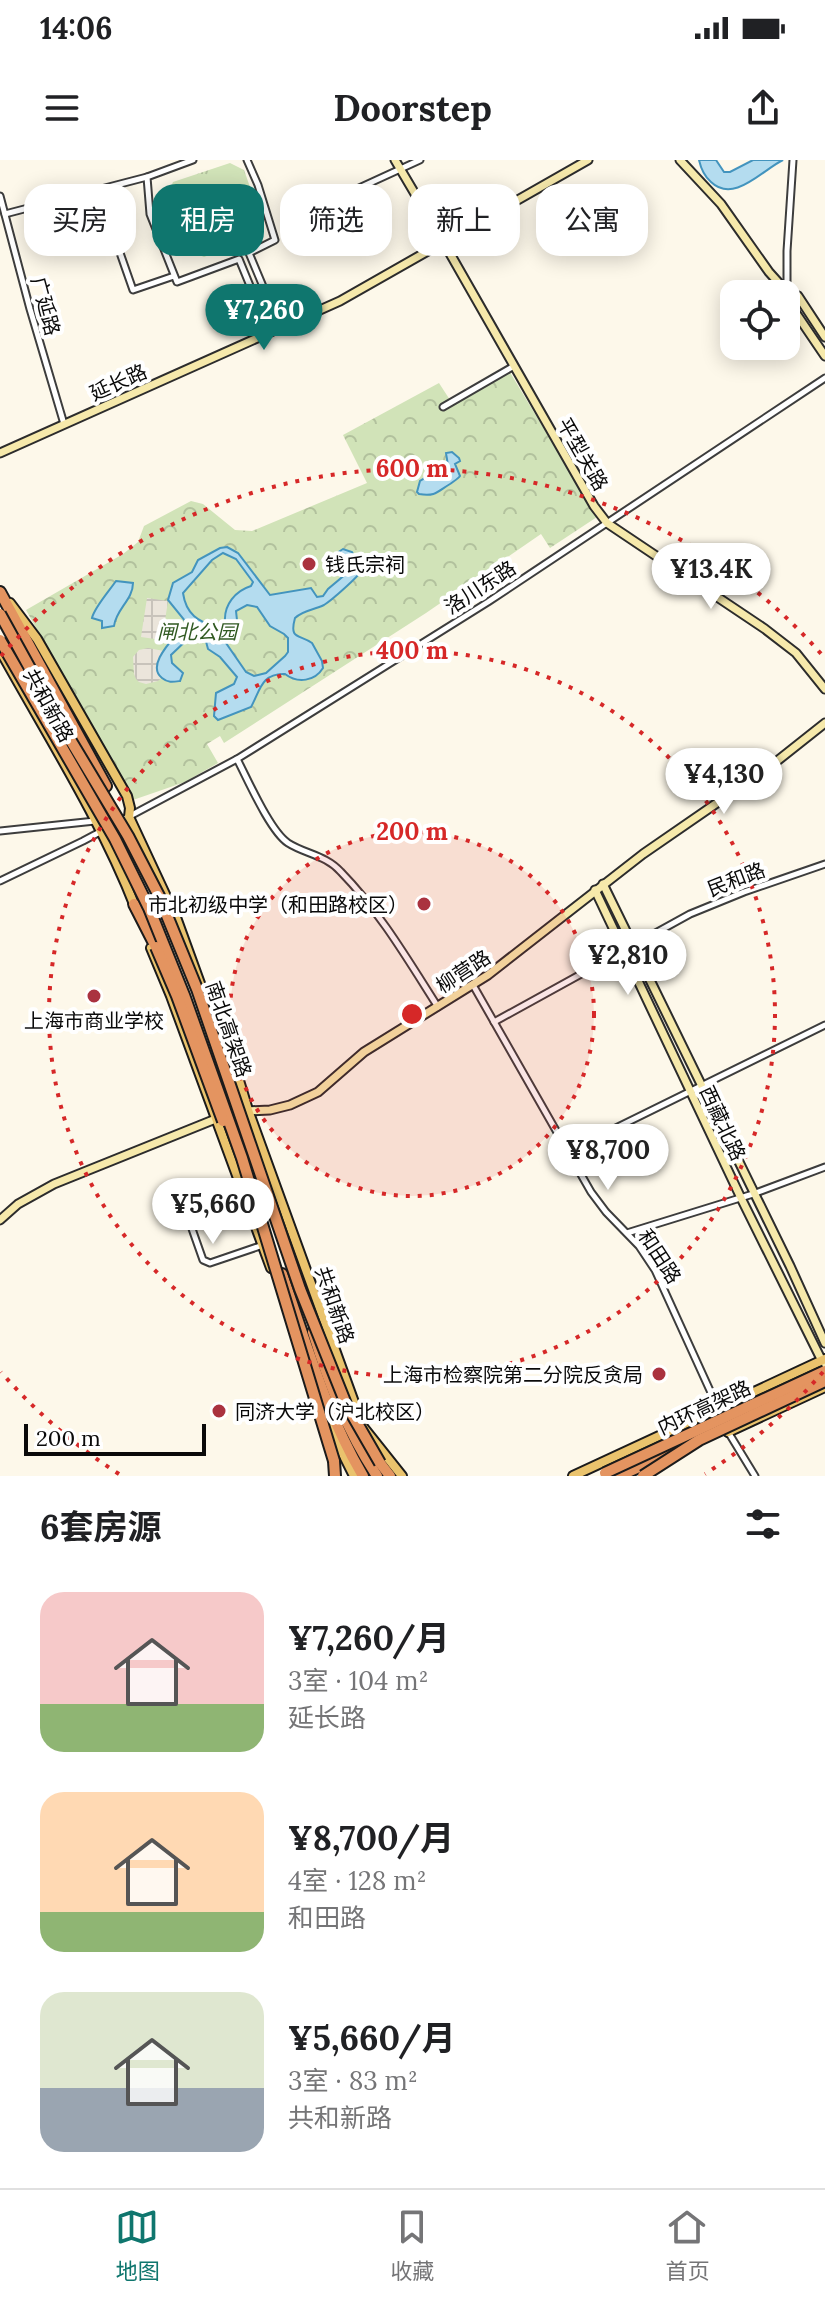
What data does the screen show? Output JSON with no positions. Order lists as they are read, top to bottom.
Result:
{
  "streets": {
    "highway": ["南北高架路", "内环高架路"],
    "main road": [
      "延长路",
      "平型关路",
      "共和新路",
      "柳营路",
      "西藏北路"
    ],
    "street": [
      "广延路",
      "洛川东路",
      "民和路",
      "和田路"
    ]
  },
  "crossings": [
    ["广延路", "延长路"],
    ["平型关路", "洛川东路"],
    ["洛川东路", "共和新路"],
    ["共和新路", "柳营路"],
    ["民和路", "西藏北路"],
    ["民和路", "和田路"],
    ["柳营路", "西藏北路"],
    ["柳营路", "和田路"],
    ["西藏北路", "内环高架路"]
  ],
  "parks": ["闸北公园"],
  "places": [
    "钱氏宗祠",
    "市北初级中学（和田路校区）",
    "上海市商业学校",
    "上海市检察院第二分院反贪局",
    "同济大学（沪北校区）"
  ],
  "scale_bar": "200 m",
  "page": {
    "status": "14:06",
    "header": "Doorstep",
    "chip": [
      "买房",
      "租房",
      "筛选",
      "新上",
      "公寓"
    ],
    "price": [
      "¥7,260",
      "¥13.4K",
      "¥4,130",
      "¥2,810",
      "¥8,700",
      "¥5,660"
    ],
    "scale": "200 m",
    "heading": "6套房源",
    "list": [
      {
        "name": "¥7,260/月",
        "note": "3室 · 104 m² · 延长路"
      },
      {
        "name": "¥8,700/月",
        "note": "4室 · 128 m² · 和田路"
      },
      {
        "name": "¥5,660/月",
        "note": "3室 · 83 m² · 共和新路"
      }
    ],
    "tabs": ["地图", "收藏", "首页"]
  },
  "rings": ["600 m", "400 m", "200 m"]
}
